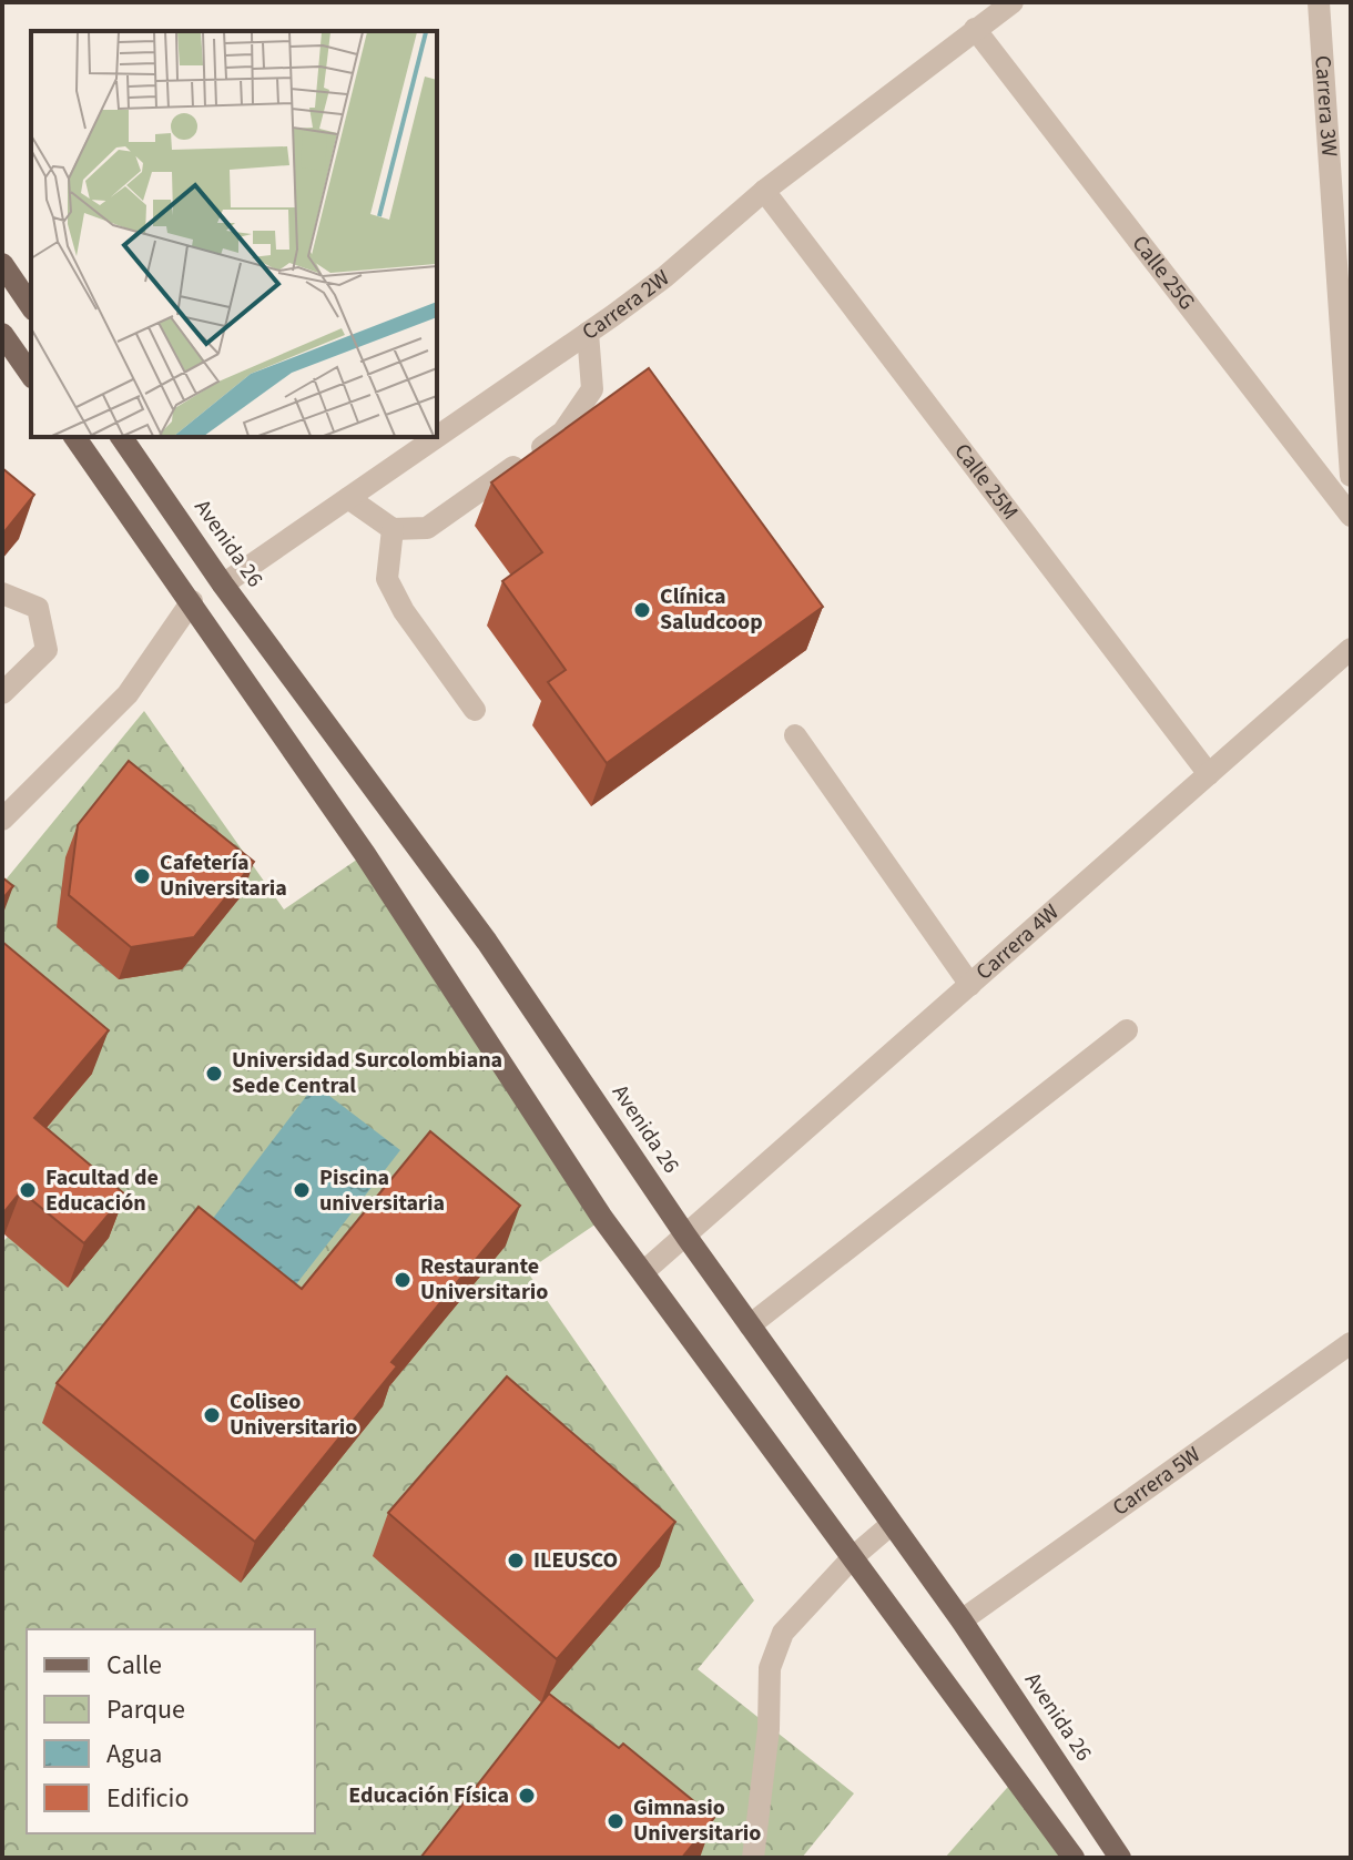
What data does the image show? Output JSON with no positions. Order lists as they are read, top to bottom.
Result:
{
  "streets": {
    "main road": ["Avenida 26"],
    "street": [
      "Carrera 3W",
      "Calle 25G",
      "Carrera 2W",
      "Calle 25M",
      "Carrera 4W",
      "Carrera 5W"
    ]
  },
  "crossings": [
    ["Calle 25G", "Carrera 2W"],
    ["Carrera 2W", "Calle 25M"],
    ["Carrera 2W", "Avenida 26"],
    ["Calle 25M", "Carrera 4W"],
    ["Avenida 26", "Carrera 4W"],
    ["Avenida 26", "Carrera 5W"]
  ],
  "places": [
    "Clínica Saludcoop",
    "Cafetería Universitaria",
    "Universidad Surcolombiana Sede Central",
    "Facultad de Educación",
    "Piscina universitaria",
    "Restaurante Universitario",
    "Coliseo Universitario",
    "ILEUSCO",
    "Educación Física",
    "Gimnasio Universitario"
  ],
  "legend": [
    "Calle",
    "Parque",
    "Agua",
    "Edificio"
  ]
}
